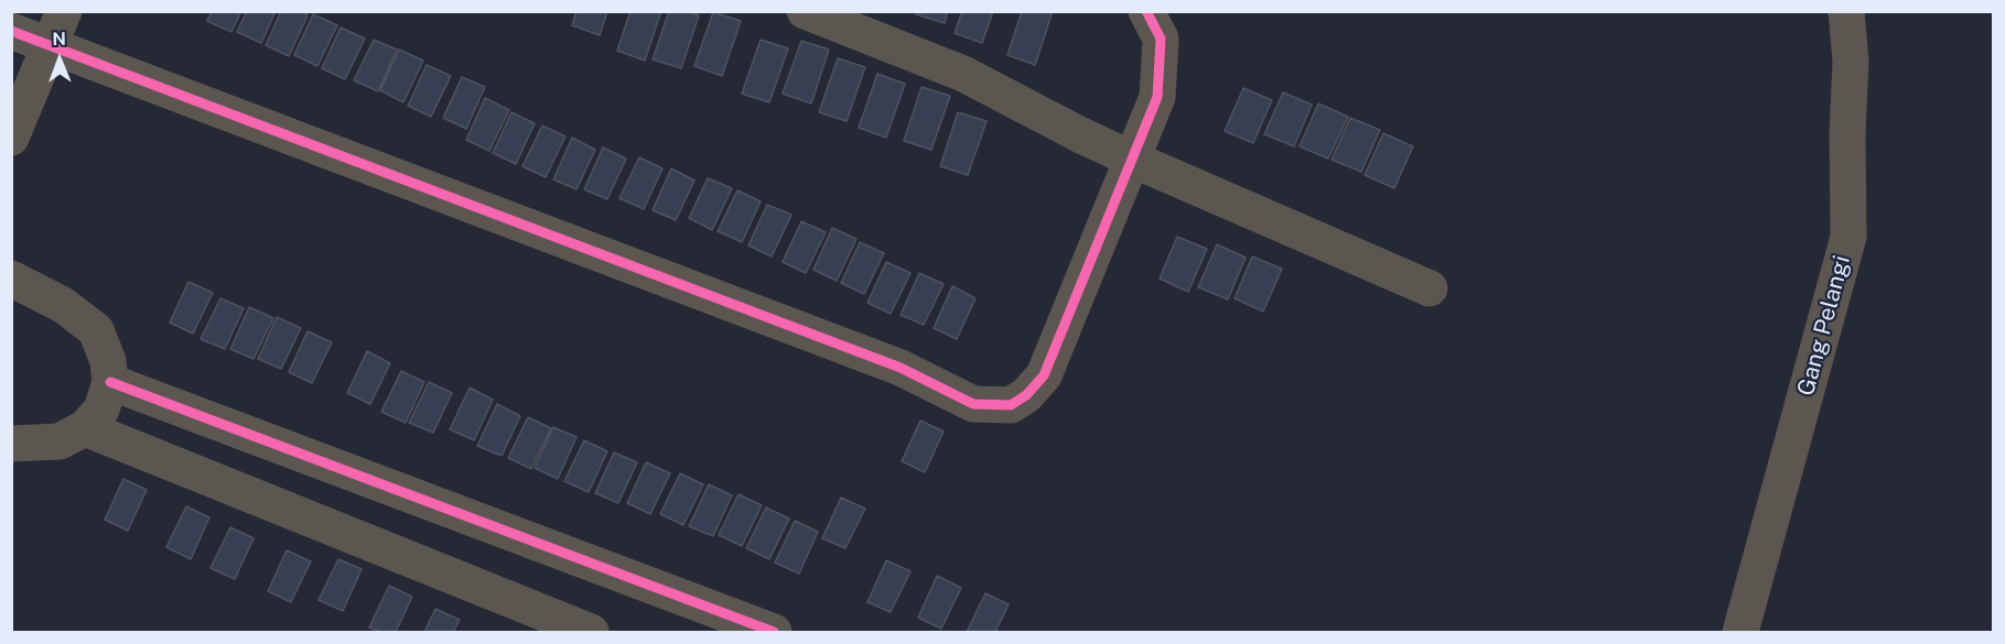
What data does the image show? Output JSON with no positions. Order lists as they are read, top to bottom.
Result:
{
  "streets": {
    "street": ["Gang Pelangi"]
  },
  "north": "top"
}
